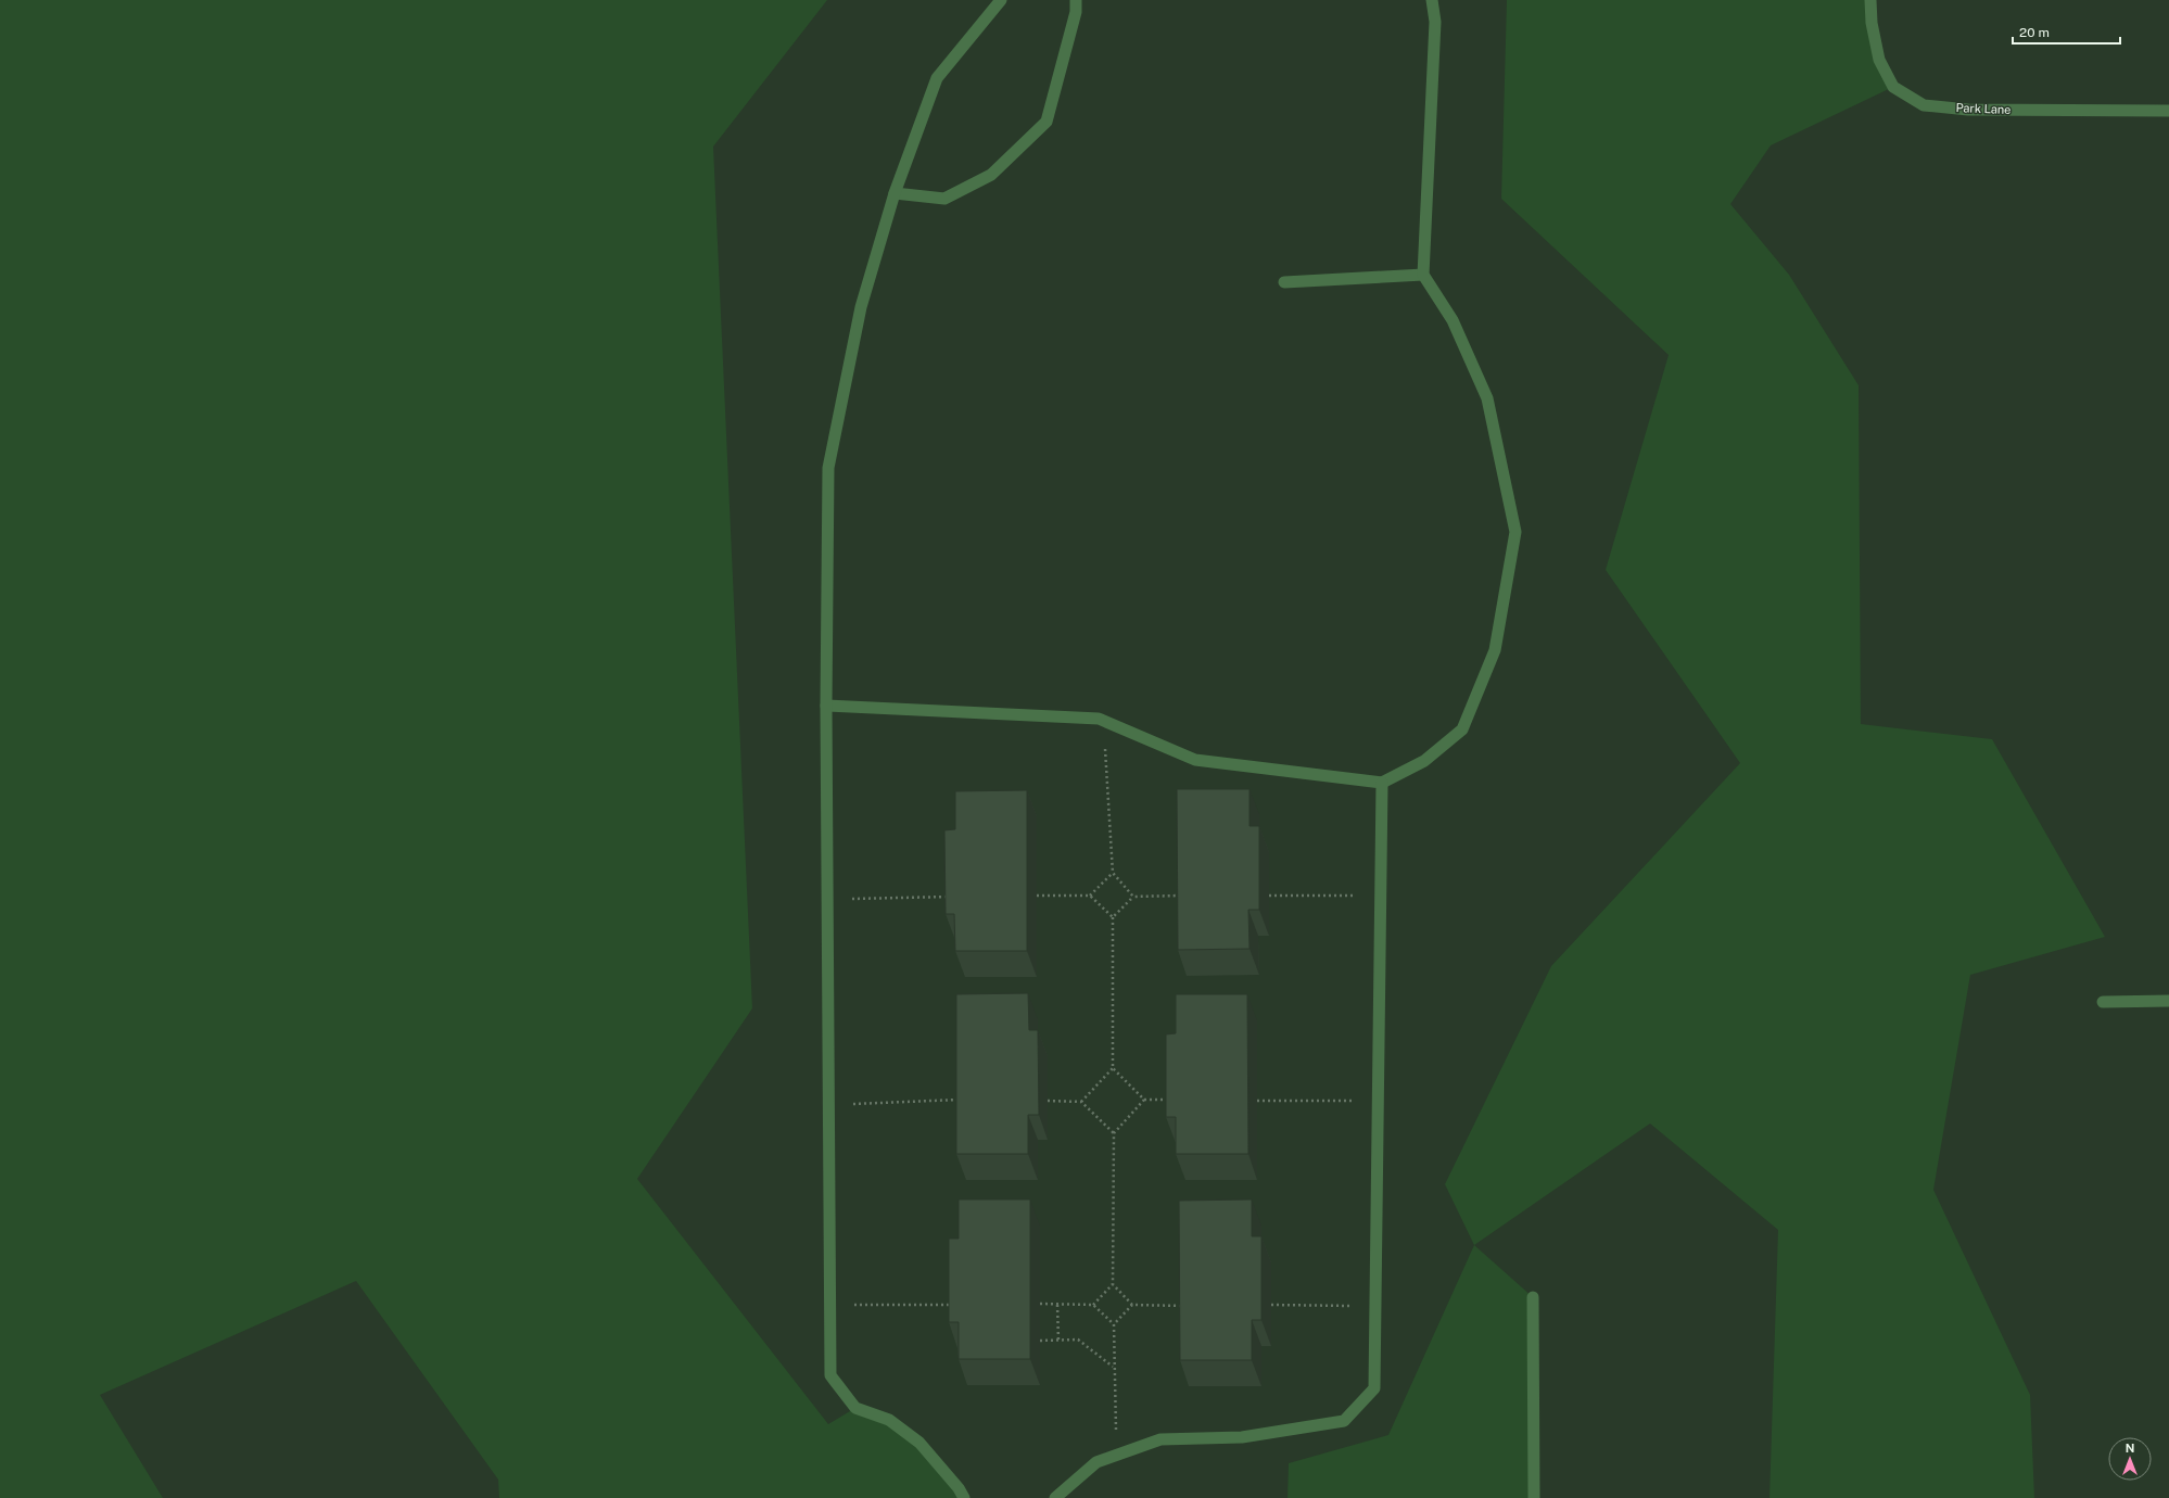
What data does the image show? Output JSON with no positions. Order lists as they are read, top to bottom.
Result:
{
  "streets": {
    "street": ["Park Lane"]
  },
  "scale_bar": "20 m",
  "north": "top"
}
